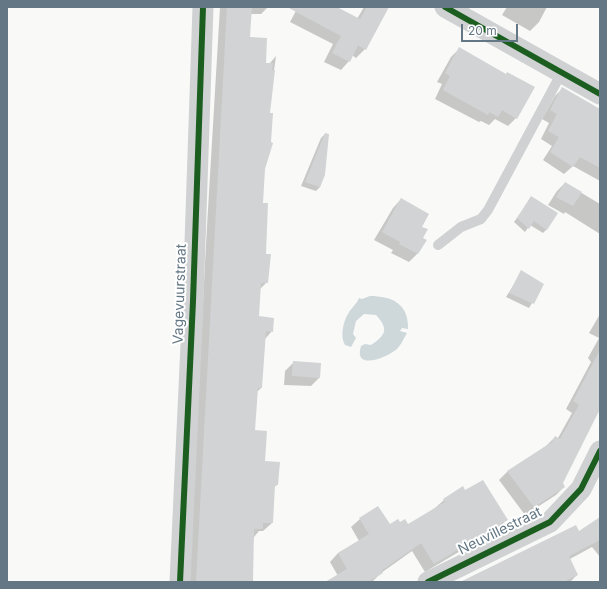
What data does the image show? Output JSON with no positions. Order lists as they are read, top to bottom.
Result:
{
  "streets": {
    "street": ["Vagevuurstraat", "Neuvillestraat"]
  },
  "scale_bar": "20 m"
}
